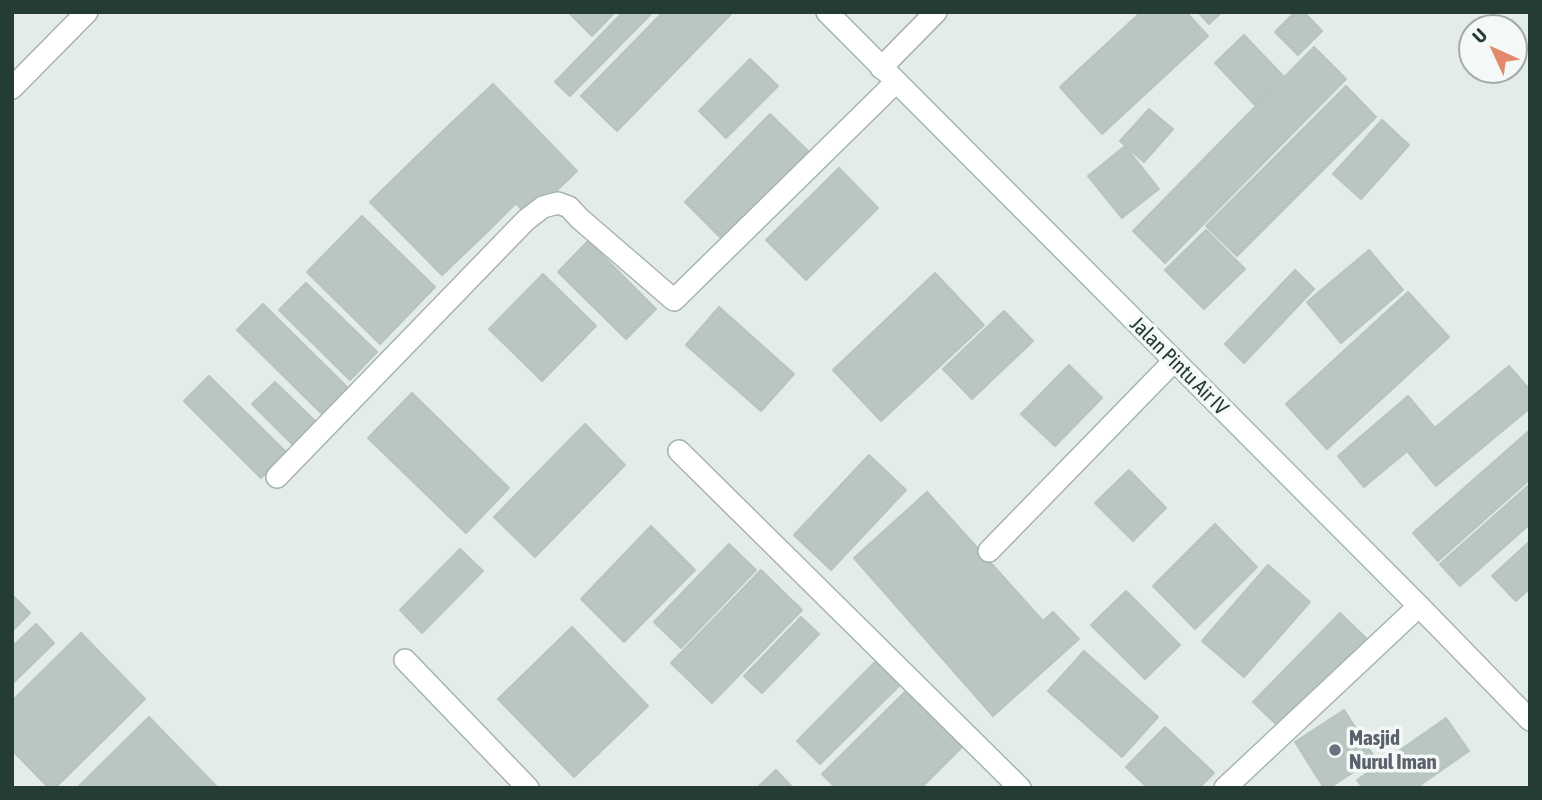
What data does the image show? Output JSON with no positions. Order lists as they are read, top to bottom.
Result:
{
  "streets": {
    "street": ["Jalan Pintu Air IV"]
  },
  "places": ["Masjid Nurul Iman"],
  "north": "top left"
}
